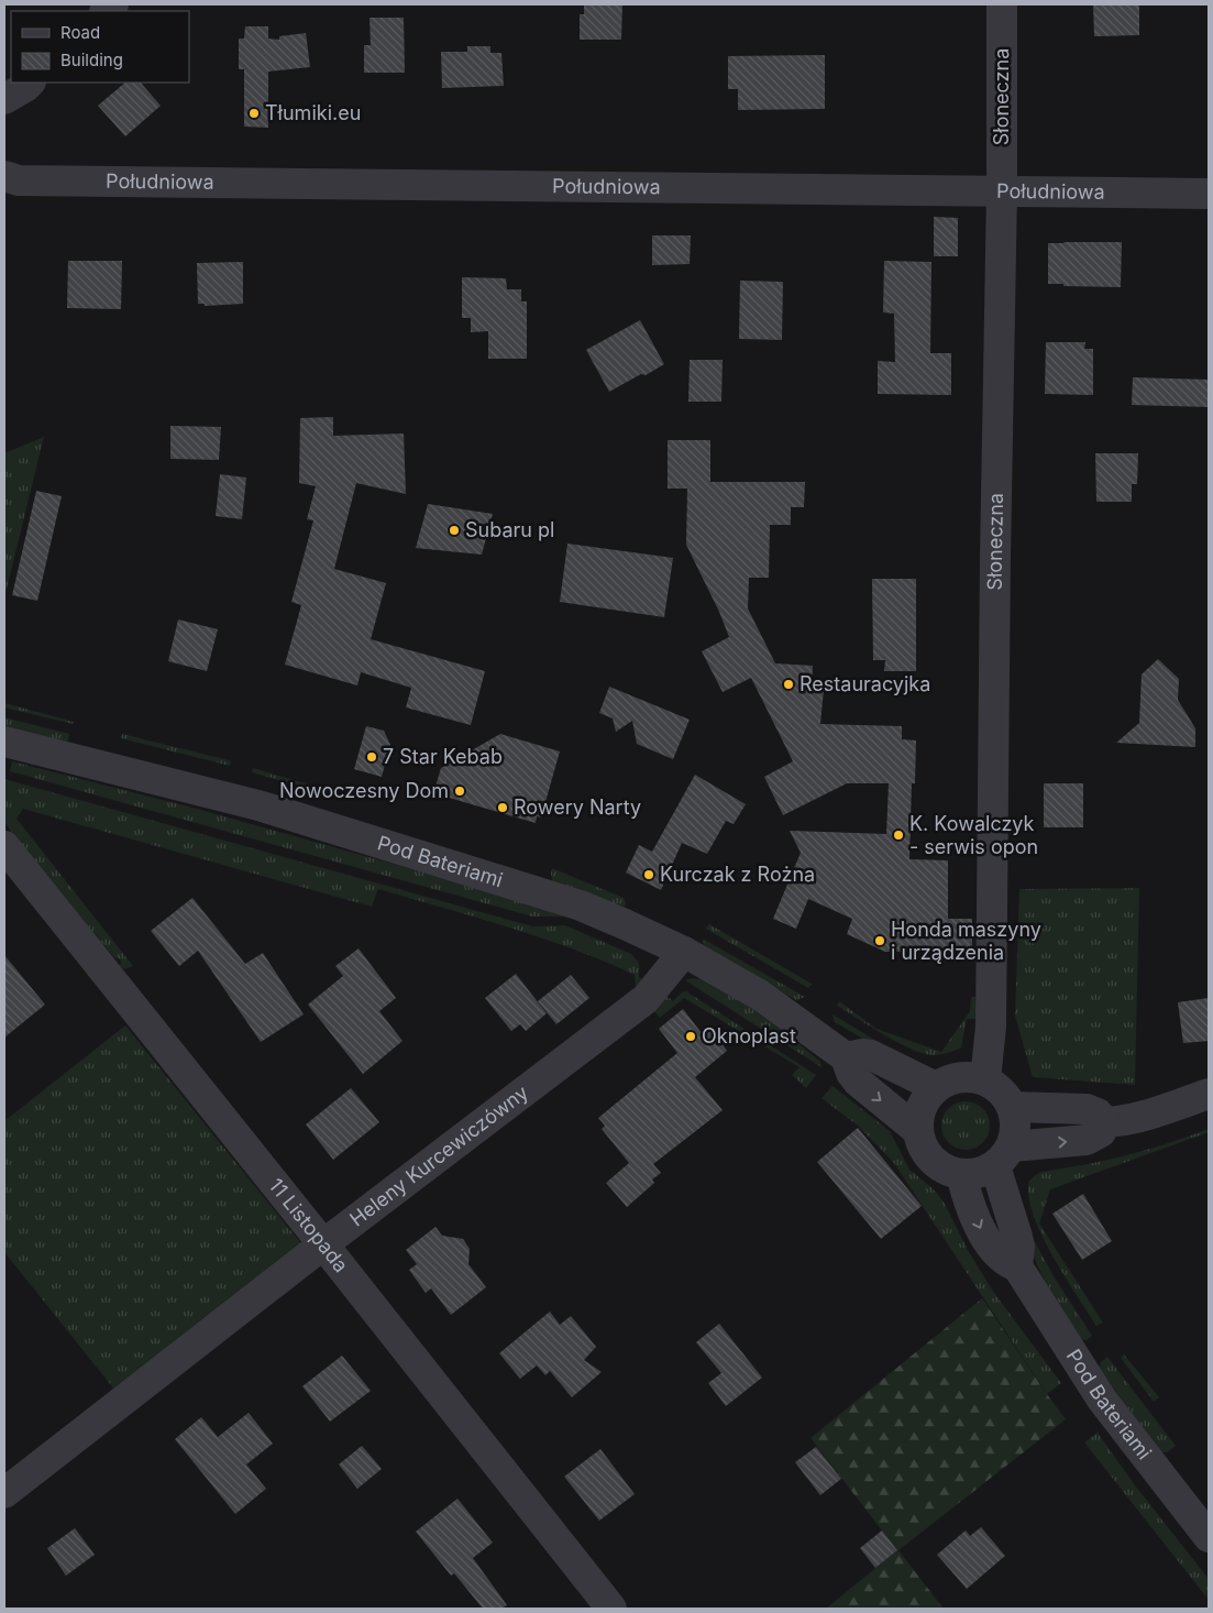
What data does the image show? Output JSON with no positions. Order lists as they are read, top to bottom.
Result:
{
  "streets": {
    "street": [
      "Słoneczna",
      "Południowa",
      "Pod Bateriami",
      "Heleny Kurcewiczówny",
      "11 Listopada"
    ]
  },
  "crossings": [
    ["Słoneczna", "Południowa"],
    ["Słoneczna", "Pod Bateriami"],
    ["Pod Bateriami", "Heleny Kurcewiczówny"],
    ["Heleny Kurcewiczówny", "11 Listopada"]
  ],
  "places": [
    "Tłumiki.eu",
    "Subaru pl",
    "Restauracyjka",
    "7 Star Kebab",
    "Nowoczesny Dom",
    "Rowery Narty",
    "K. Kowalczyk - serwis opon",
    "Kurczak z Rożna",
    "Honda maszyny i urządzenia",
    "Oknoplast"
  ],
  "legend": ["Road", "Building"]
}
